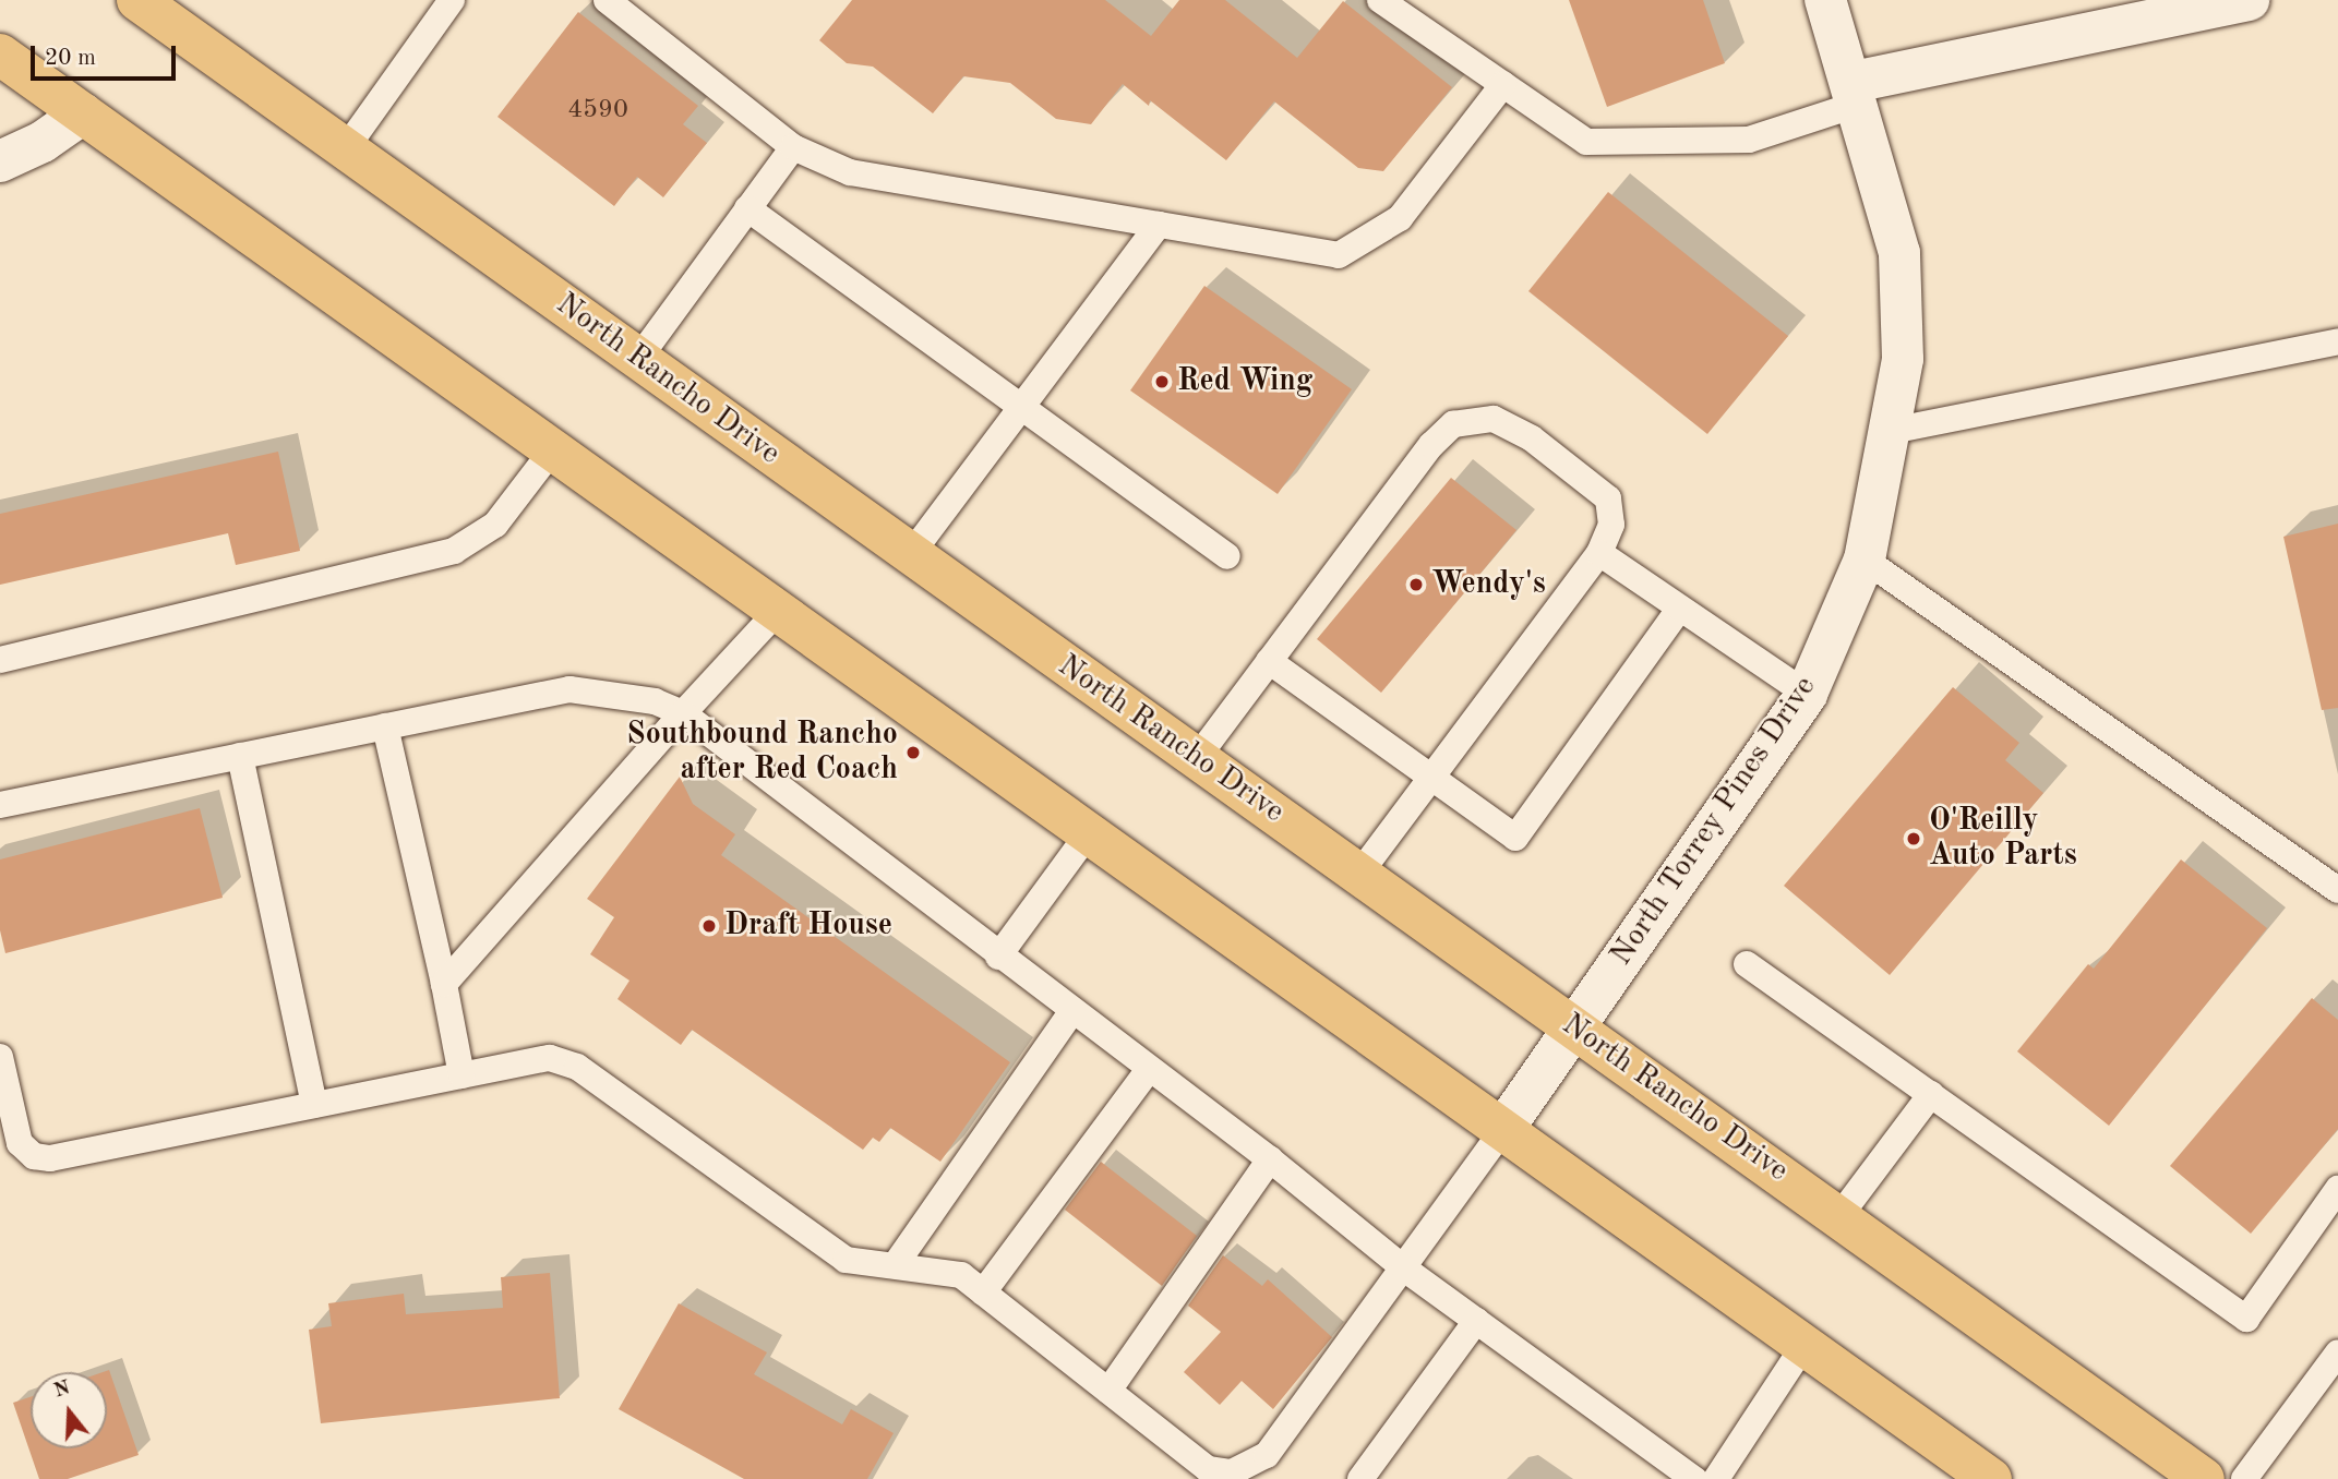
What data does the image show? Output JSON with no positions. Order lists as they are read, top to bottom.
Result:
{
  "streets": {
    "main road": ["North Rancho Drive"],
    "street": ["North Torrey Pines Drive"]
  },
  "crossings": [
    ["North Rancho Drive", "North Torrey Pines Drive"]
  ],
  "places": [
    "Red Wing",
    "Wendy's",
    "Southbound Rancho after Red Coach",
    "O'Reilly Auto Parts",
    "Draft House"
  ],
  "house_numbers": ["4590"],
  "scale_bar": "20 m",
  "north": "top"
}
